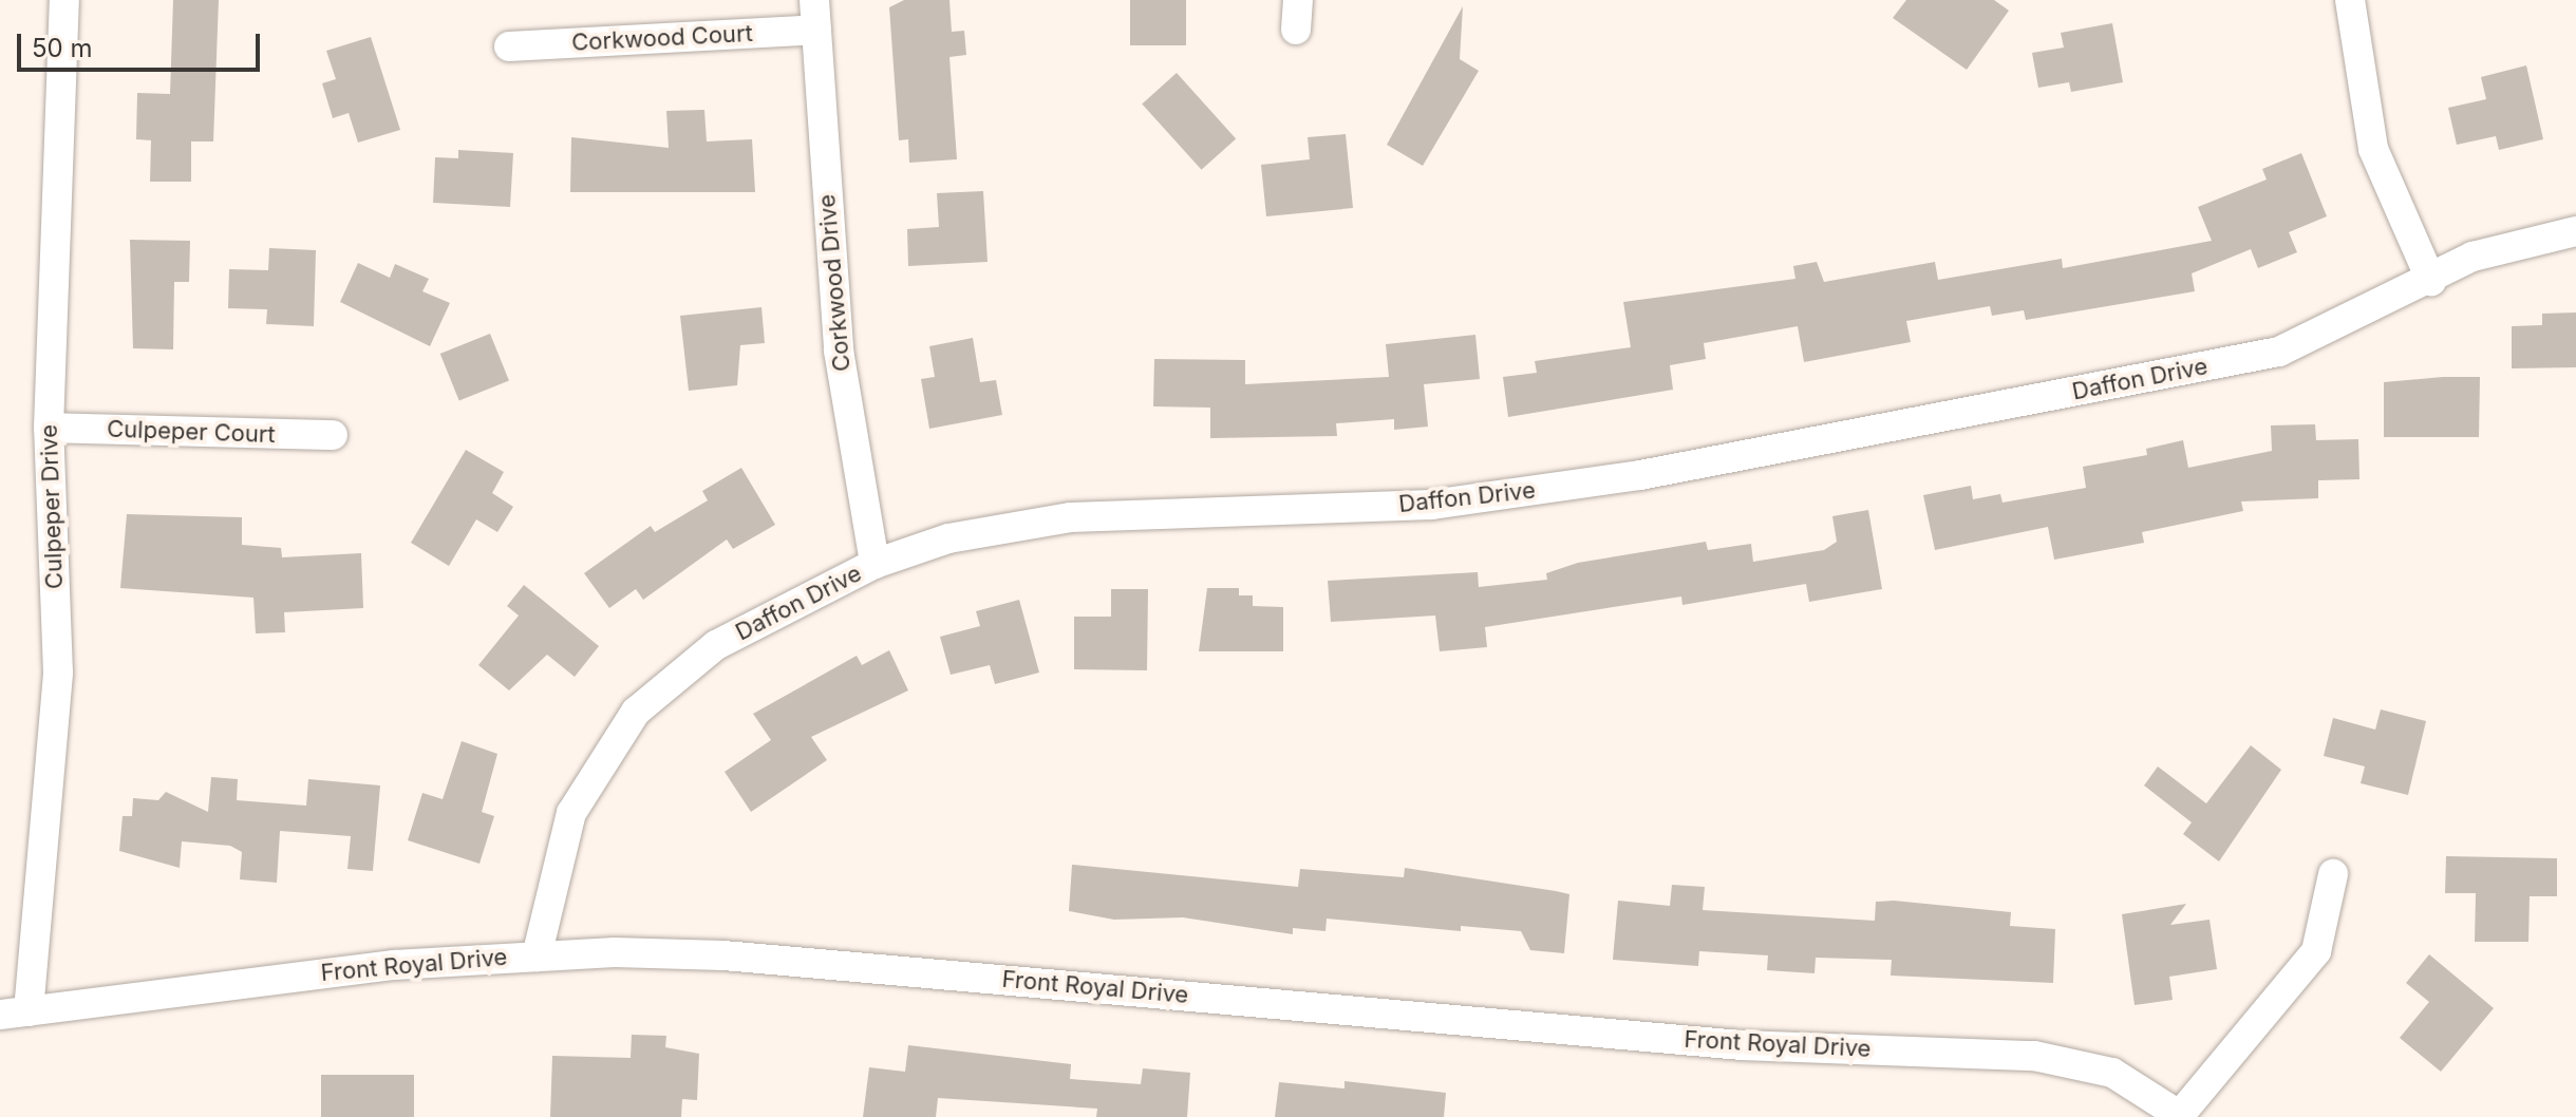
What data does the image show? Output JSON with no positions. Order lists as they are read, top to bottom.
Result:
{
  "streets": {
    "street": [
      "Corkwood Court",
      "Corkwood Drive",
      "Daffon Drive",
      "Culpeper Court",
      "Culpeper Drive",
      "Front Royal Drive"
    ]
  },
  "crossings": [
    ["Corkwood Court", "Corkwood Drive"],
    ["Corkwood Drive", "Daffon Drive"],
    ["Daffon Drive", "Front Royal Drive"],
    ["Culpeper Court", "Culpeper Drive"],
    ["Culpeper Drive", "Front Royal Drive"]
  ],
  "scale_bar": "50 m"
}
